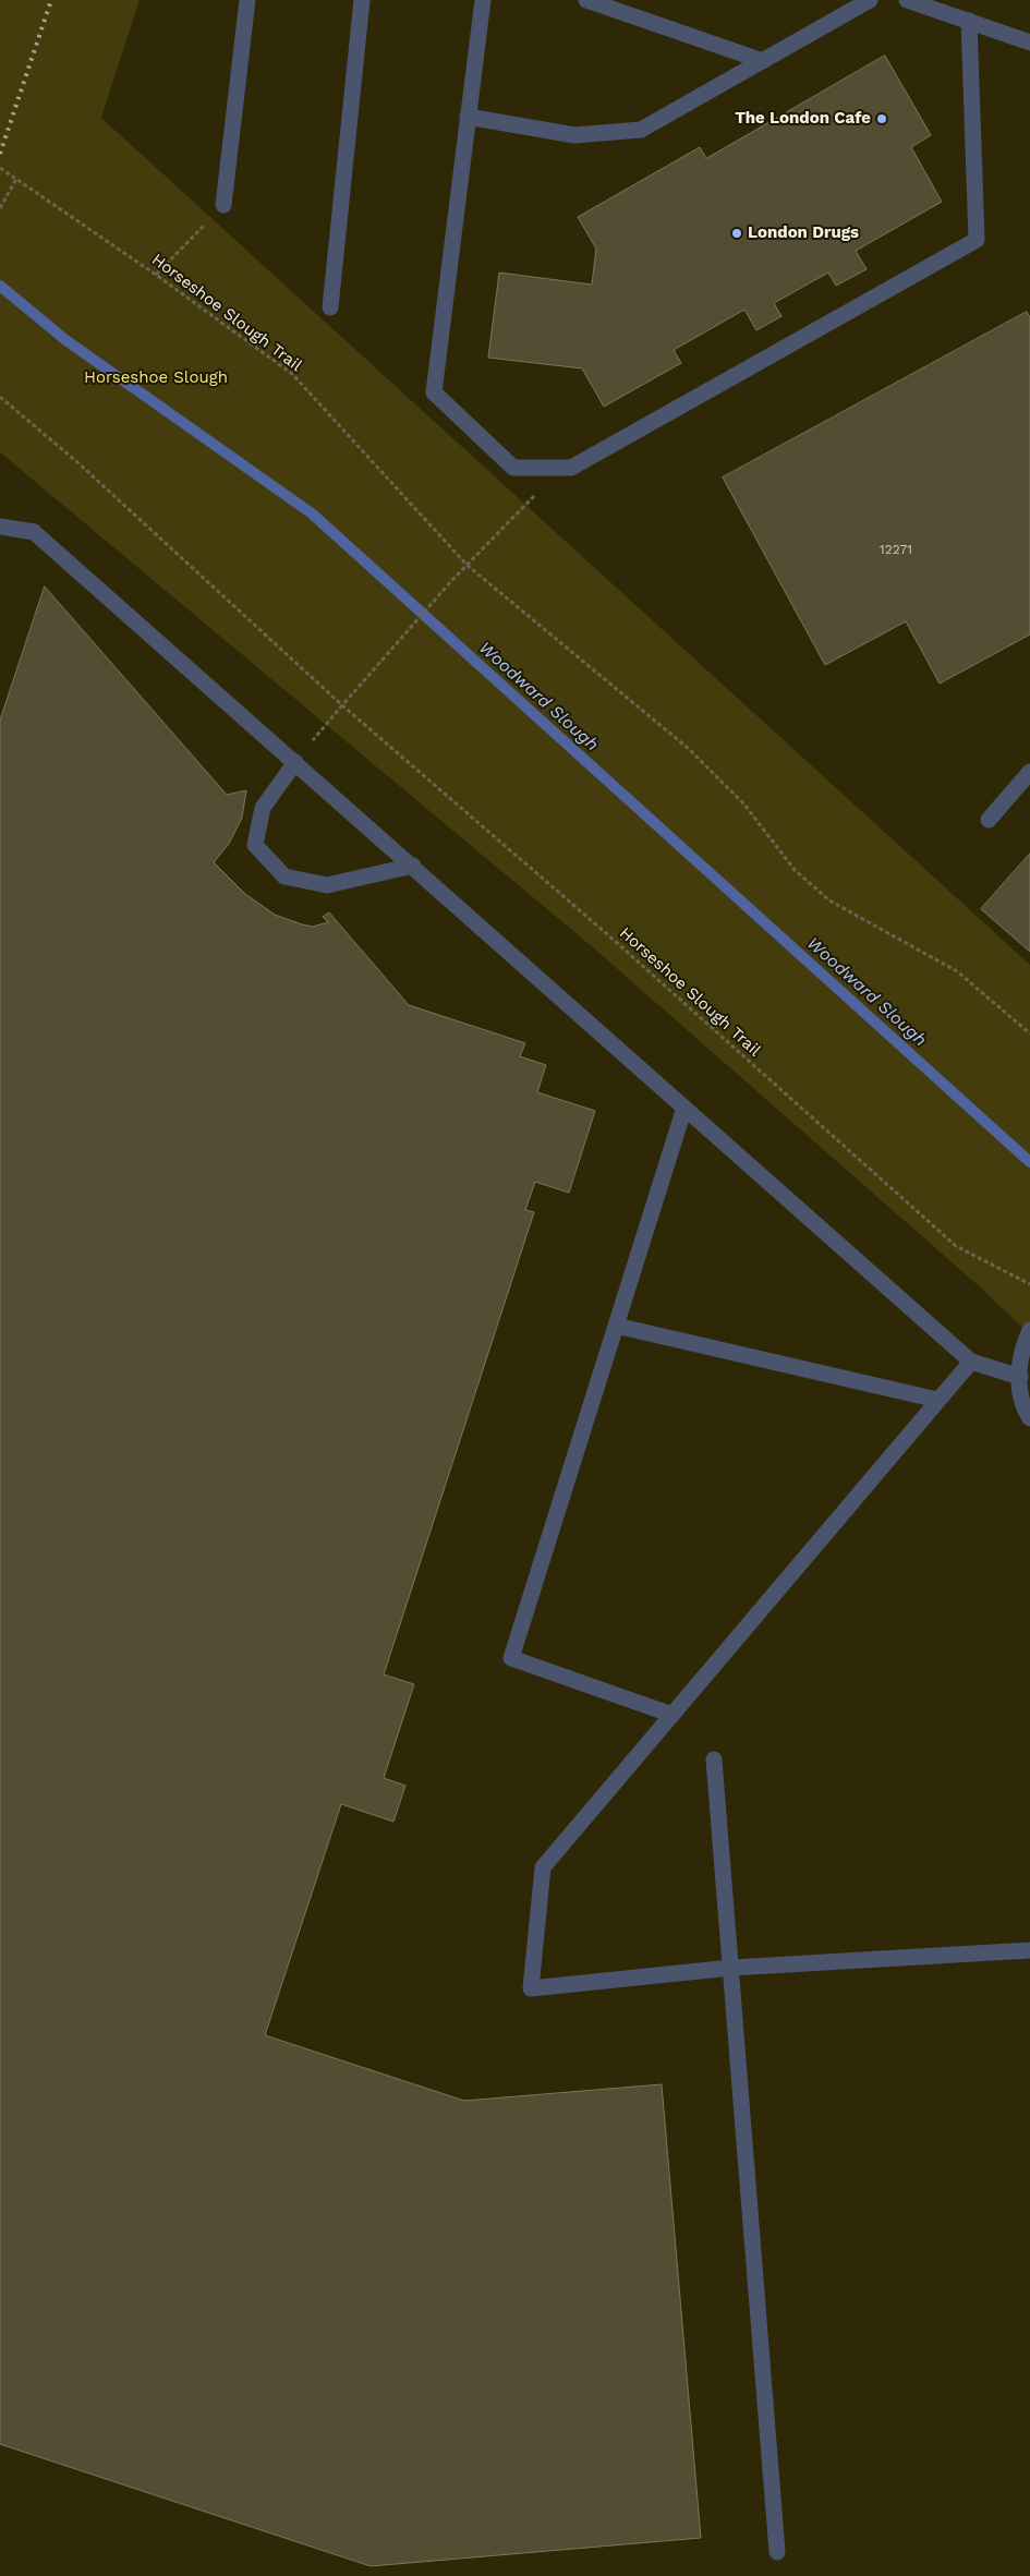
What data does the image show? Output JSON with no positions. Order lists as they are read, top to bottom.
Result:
{
  "streets": {
    "path": ["Horseshoe Slough Trail"]
  },
  "water": ["Woodward Slough"],
  "parks": ["Horseshoe Slough"],
  "places": ["The London Cafe", "London Drugs"],
  "house_numbers": ["12271"]
}
